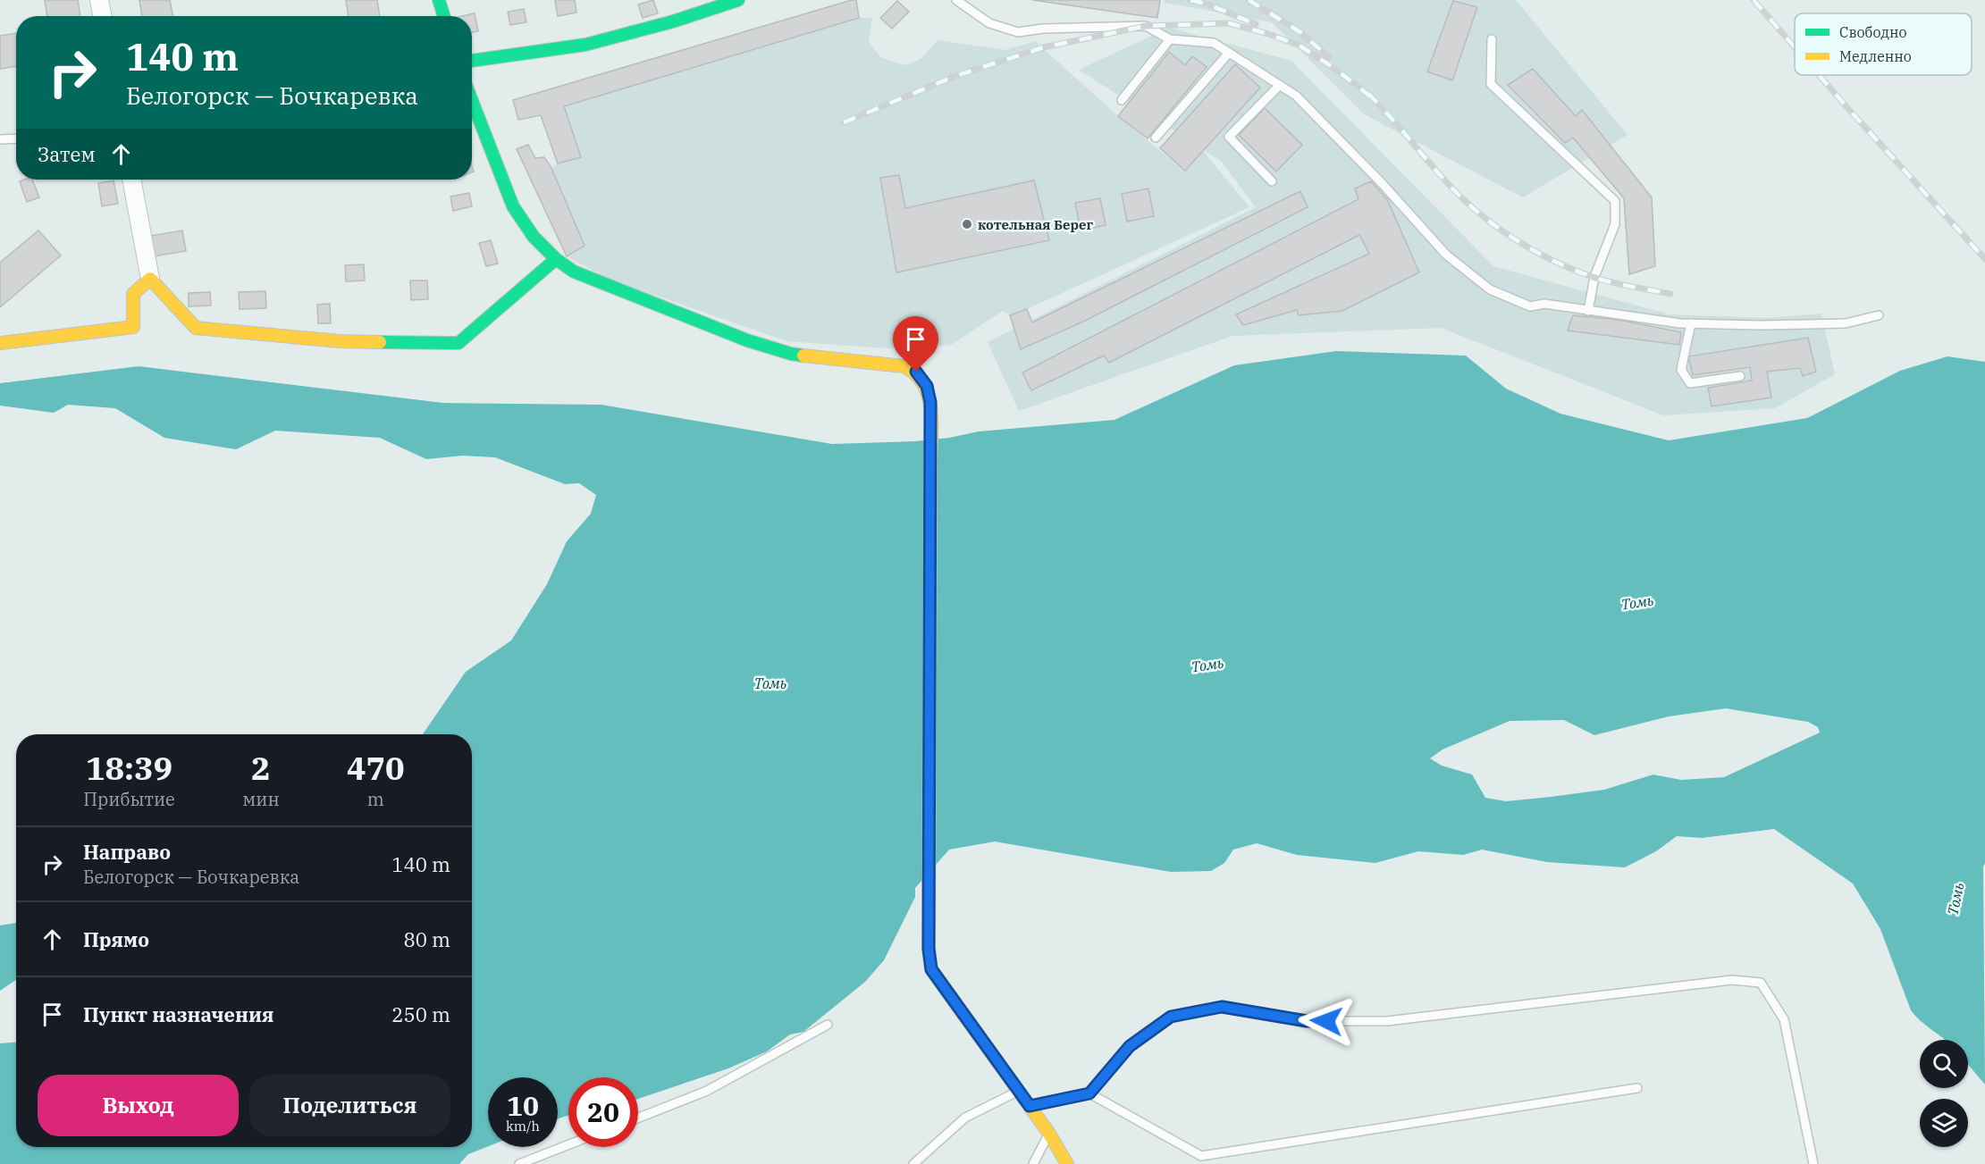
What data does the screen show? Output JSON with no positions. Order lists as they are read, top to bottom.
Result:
{
  "water": ["Томь"],
  "places": ["котельная Берег"],
  "legend": ["Свободно", "Медленно"],
  "page": {
    "turn": ["140 m", "Белогорск — Бочкаревка"],
    "then": "Затем",
    "eta": [
      "18:39",
      "Прибытие",
      "2",
      "мин",
      "470",
      "m"
    ],
    "list": [
      {
        "name": "Направо",
        "note": "Белогорск — Бочкаревка",
        "value": "140 m"
      },
      {
        "name": "Прямо",
        "value": "80 m"
      },
      {
        "name": "Пункт назначения",
        "value": "250 m"
      }
    ],
    "buttons": ["Выход", "Поделиться"],
    "speed": "10 km/h",
    "limit": "20"
  }
}
